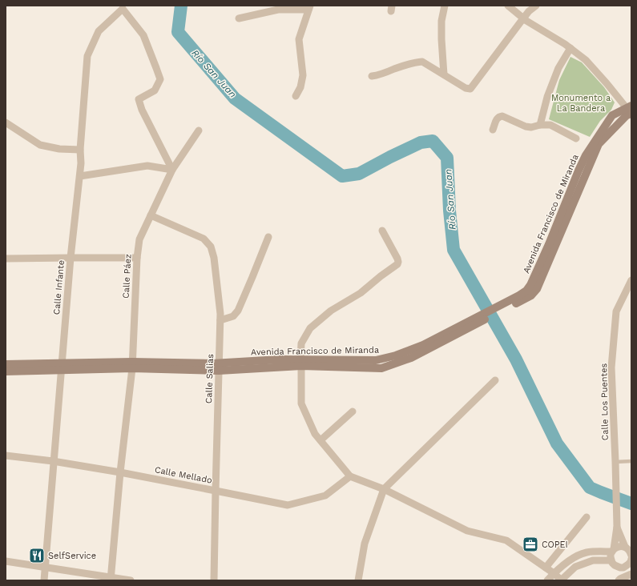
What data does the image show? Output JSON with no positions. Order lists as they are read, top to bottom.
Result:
{
  "streets": {
    "main road": ["Avenida Francisco de Miranda"],
    "street": [
      "Calle Páez",
      "Calle Infante",
      "Calle Salias",
      "Calle Los Puentes",
      "Calle Mellado"
    ]
  },
  "crossings": [
    ["Avenida Francisco de Miranda", "Calle Páez"],
    ["Avenida Francisco de Miranda", "Calle Infante"],
    ["Avenida Francisco de Miranda", "Calle Salias"],
    ["Calle Páez", "Calle Salias"],
    ["Calle Páez", "Calle Mellado"],
    ["Calle Infante", "Calle Mellado"],
    ["Calle Salias", "Calle Mellado"]
  ],
  "water": ["Río San Juan"],
  "parks": ["Monumento a La Bandera"],
  "places": {
    "office": ["COPEI"],
    "restaurant": ["SelfService"]
  }
}
